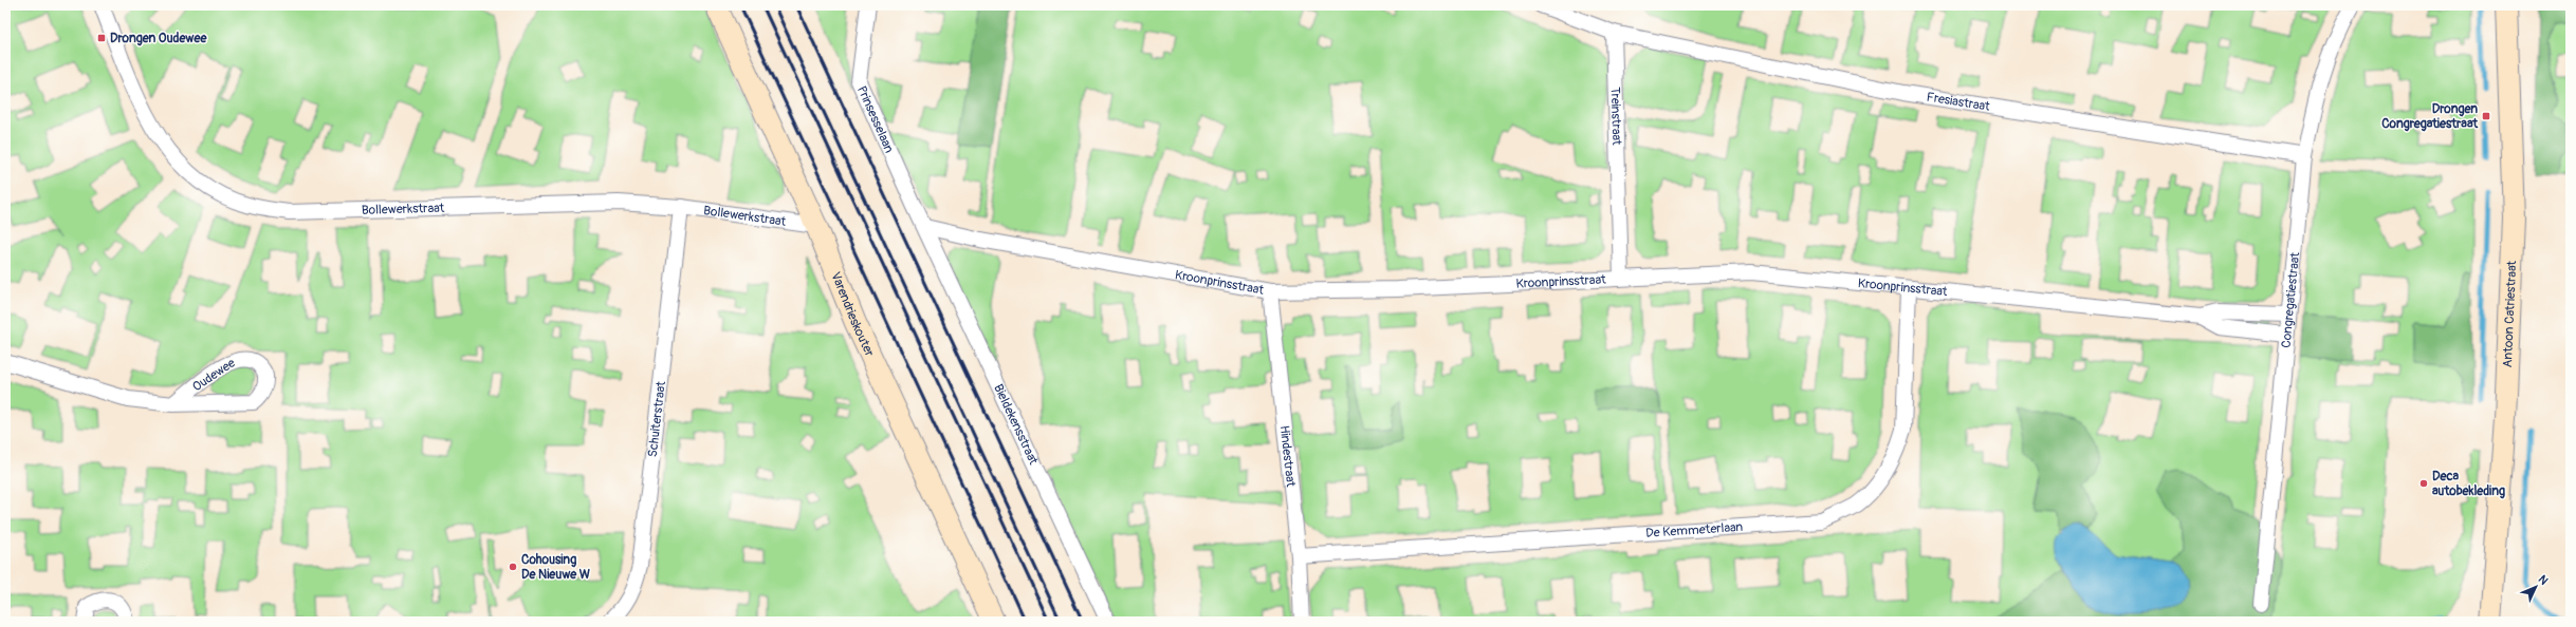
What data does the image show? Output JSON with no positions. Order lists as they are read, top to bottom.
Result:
{
  "streets": {
    "street": [
      "Fresiastraat",
      "Treinstraat",
      "Prinsesselaan",
      "Bollewerkstraat",
      "Kroonprinsstraat",
      "Congregatiestraat",
      "Antoon Catriestraat",
      "Varendrieskouter",
      "Oudewee",
      "Schuiterstraat",
      "Bieldekensstraat",
      "Hindestraat",
      "De Kemmeterlaan"
    ]
  },
  "crossings": [
    ["Fresiastraat", "Treinstraat"],
    ["Fresiastraat", "Congregatiestraat"],
    ["Treinstraat", "Kroonprinsstraat"],
    ["Prinsesselaan", "Kroonprinsstraat"],
    ["Prinsesselaan", "Bieldekensstraat"],
    ["Bollewerkstraat", "Varendrieskouter"],
    ["Bollewerkstraat", "Schuiterstraat"],
    ["Kroonprinsstraat", "Congregatiestraat"],
    ["Kroonprinsstraat", "Bieldekensstraat"],
    ["Kroonprinsstraat", "Hindestraat"],
    ["Kroonprinsstraat", "De Kemmeterlaan"],
    ["Hindestraat", "De Kemmeterlaan"]
  ],
  "places": {
    "transit": ["Drongen Oudewee", "Drongen Congregatiestraat"],
    "other": ["Deca autobekleding", "Cohousing De Nieuwe W"]
  },
  "north": "top right"
}
